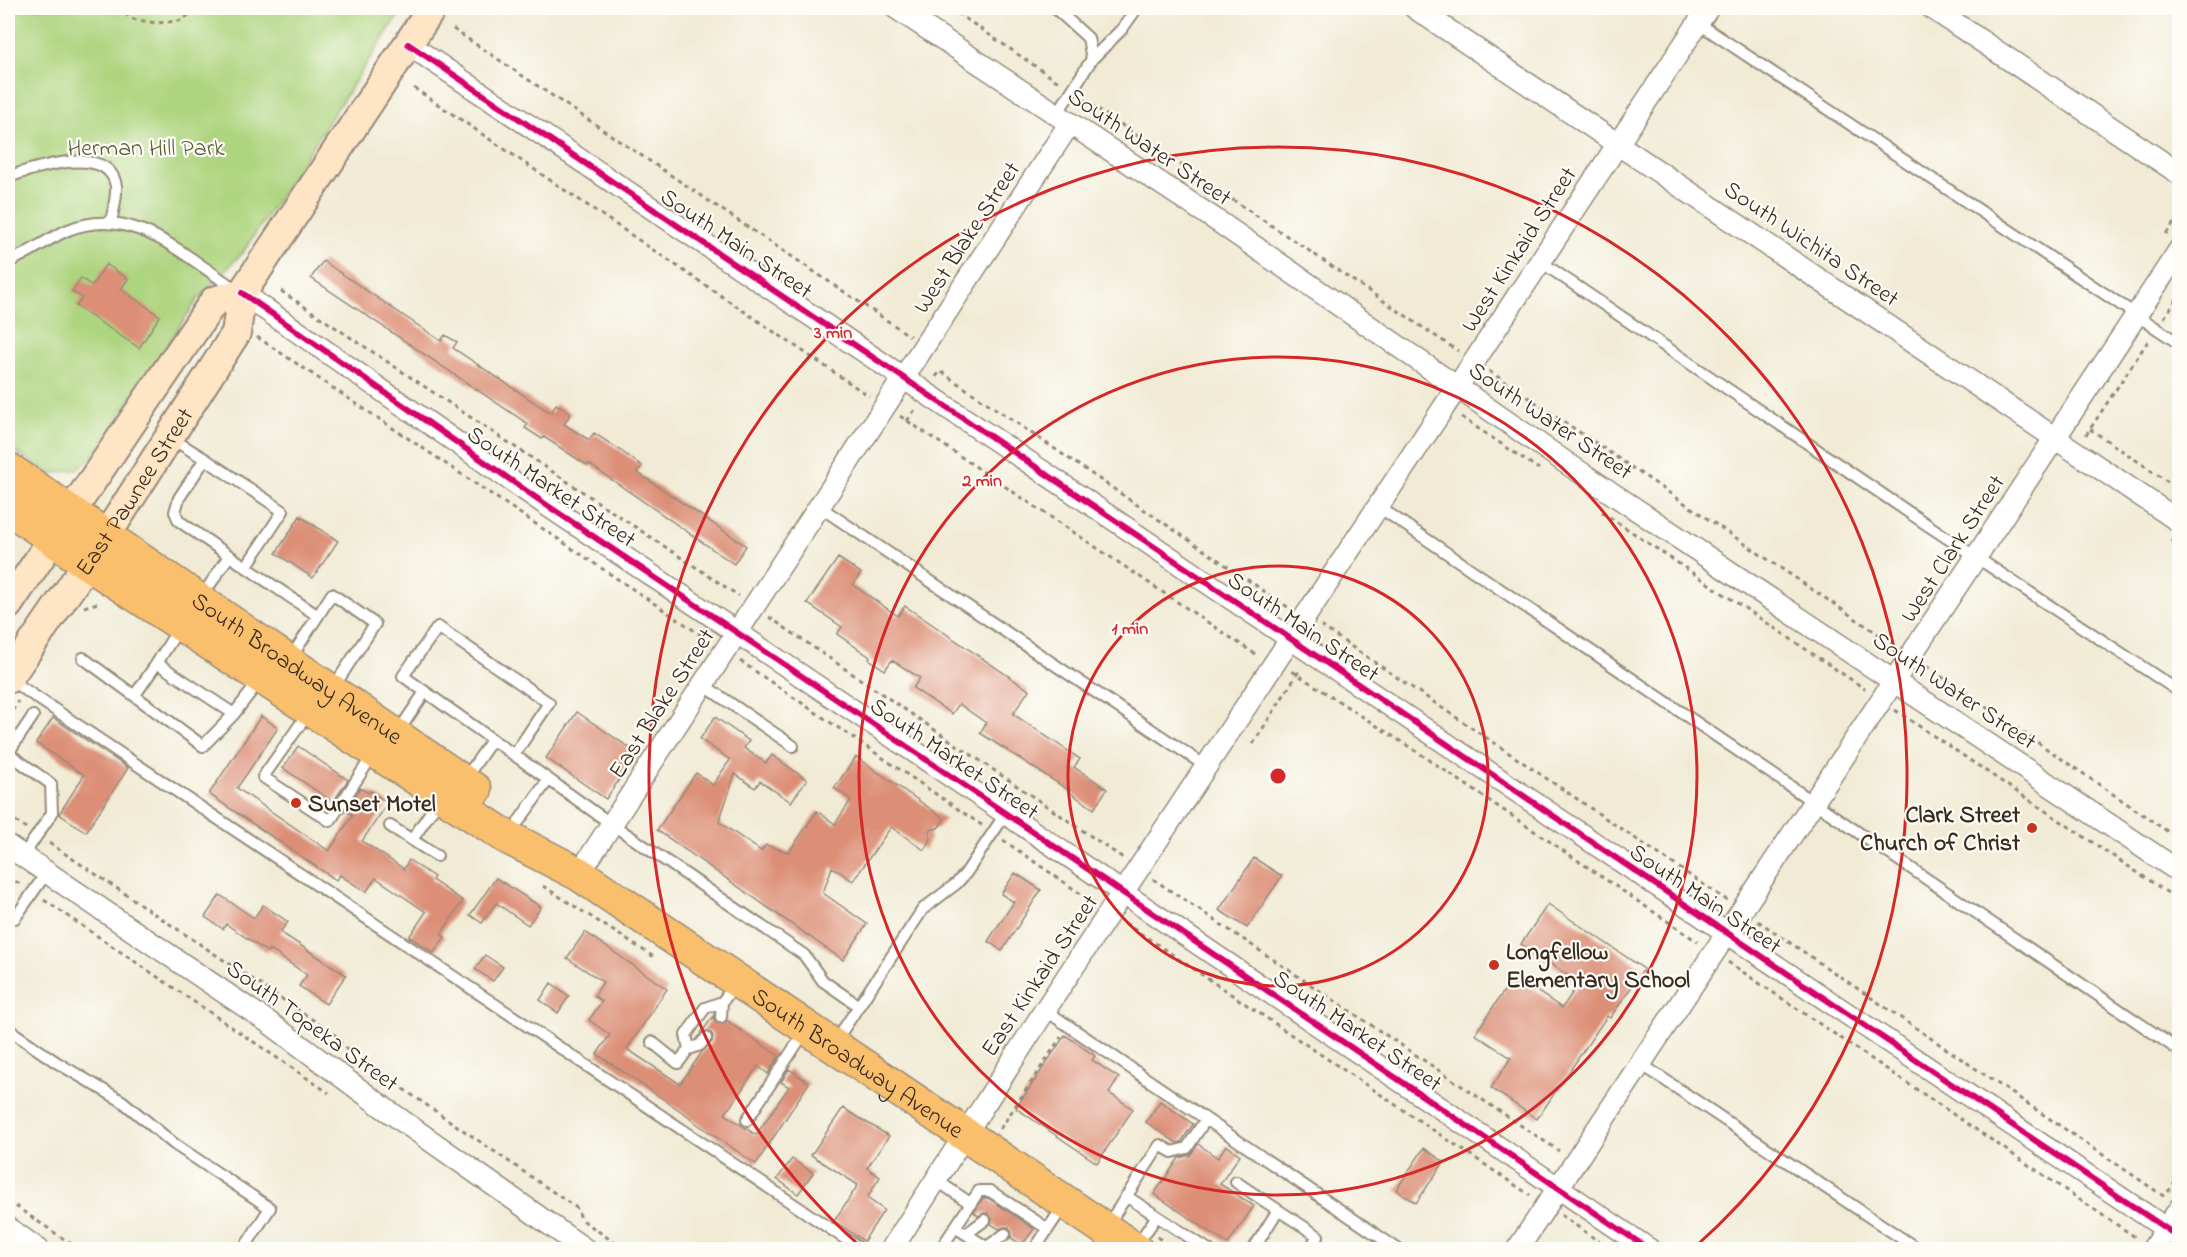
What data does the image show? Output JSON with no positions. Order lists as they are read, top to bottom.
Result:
{
  "streets": {
    "main road": ["East Pawnee Street", "South Broadway Avenue"],
    "street": [
      "South Water Street",
      "West Blake Street",
      "South Main Street",
      "South Wichita Street",
      "West Kinkaid Street",
      "South Market Street",
      "West Clark Street",
      "East Blake Street",
      "East Kinkaid Street",
      "South Topeka Street"
    ]
  },
  "crossings": [
    ["South Water Street", "West Blake Street"],
    ["South Water Street", "West Kinkaid Street"],
    ["South Water Street", "West Clark Street"],
    ["West Blake Street", "South Main Street"],
    ["West Blake Street", "East Blake Street"],
    ["South Main Street", "West Kinkaid Street"],
    ["South Main Street", "East Pawnee Street"],
    ["South Main Street", "West Clark Street"],
    ["South Main Street", "East Blake Street"],
    ["South Main Street", "East Kinkaid Street"],
    ["South Wichita Street", "West Kinkaid Street"],
    ["South Wichita Street", "West Clark Street"],
    ["West Kinkaid Street", "East Kinkaid Street"],
    ["South Market Street", "East Pawnee Street"],
    ["South Market Street", "West Clark Street"],
    ["South Market Street", "East Blake Street"],
    ["South Market Street", "East Kinkaid Street"],
    ["East Pawnee Street", "South Broadway Avenue"],
    ["South Broadway Avenue", "East Blake Street"],
    ["South Broadway Avenue", "East Kinkaid Street"]
  ],
  "parks": ["Herman Hill Park"],
  "places": ["Sunset Motel", "Clark Street Church of Christ", "Longfellow Elementary School"],
  "rings": ["3 min", "2 min", "1 min"]
}
